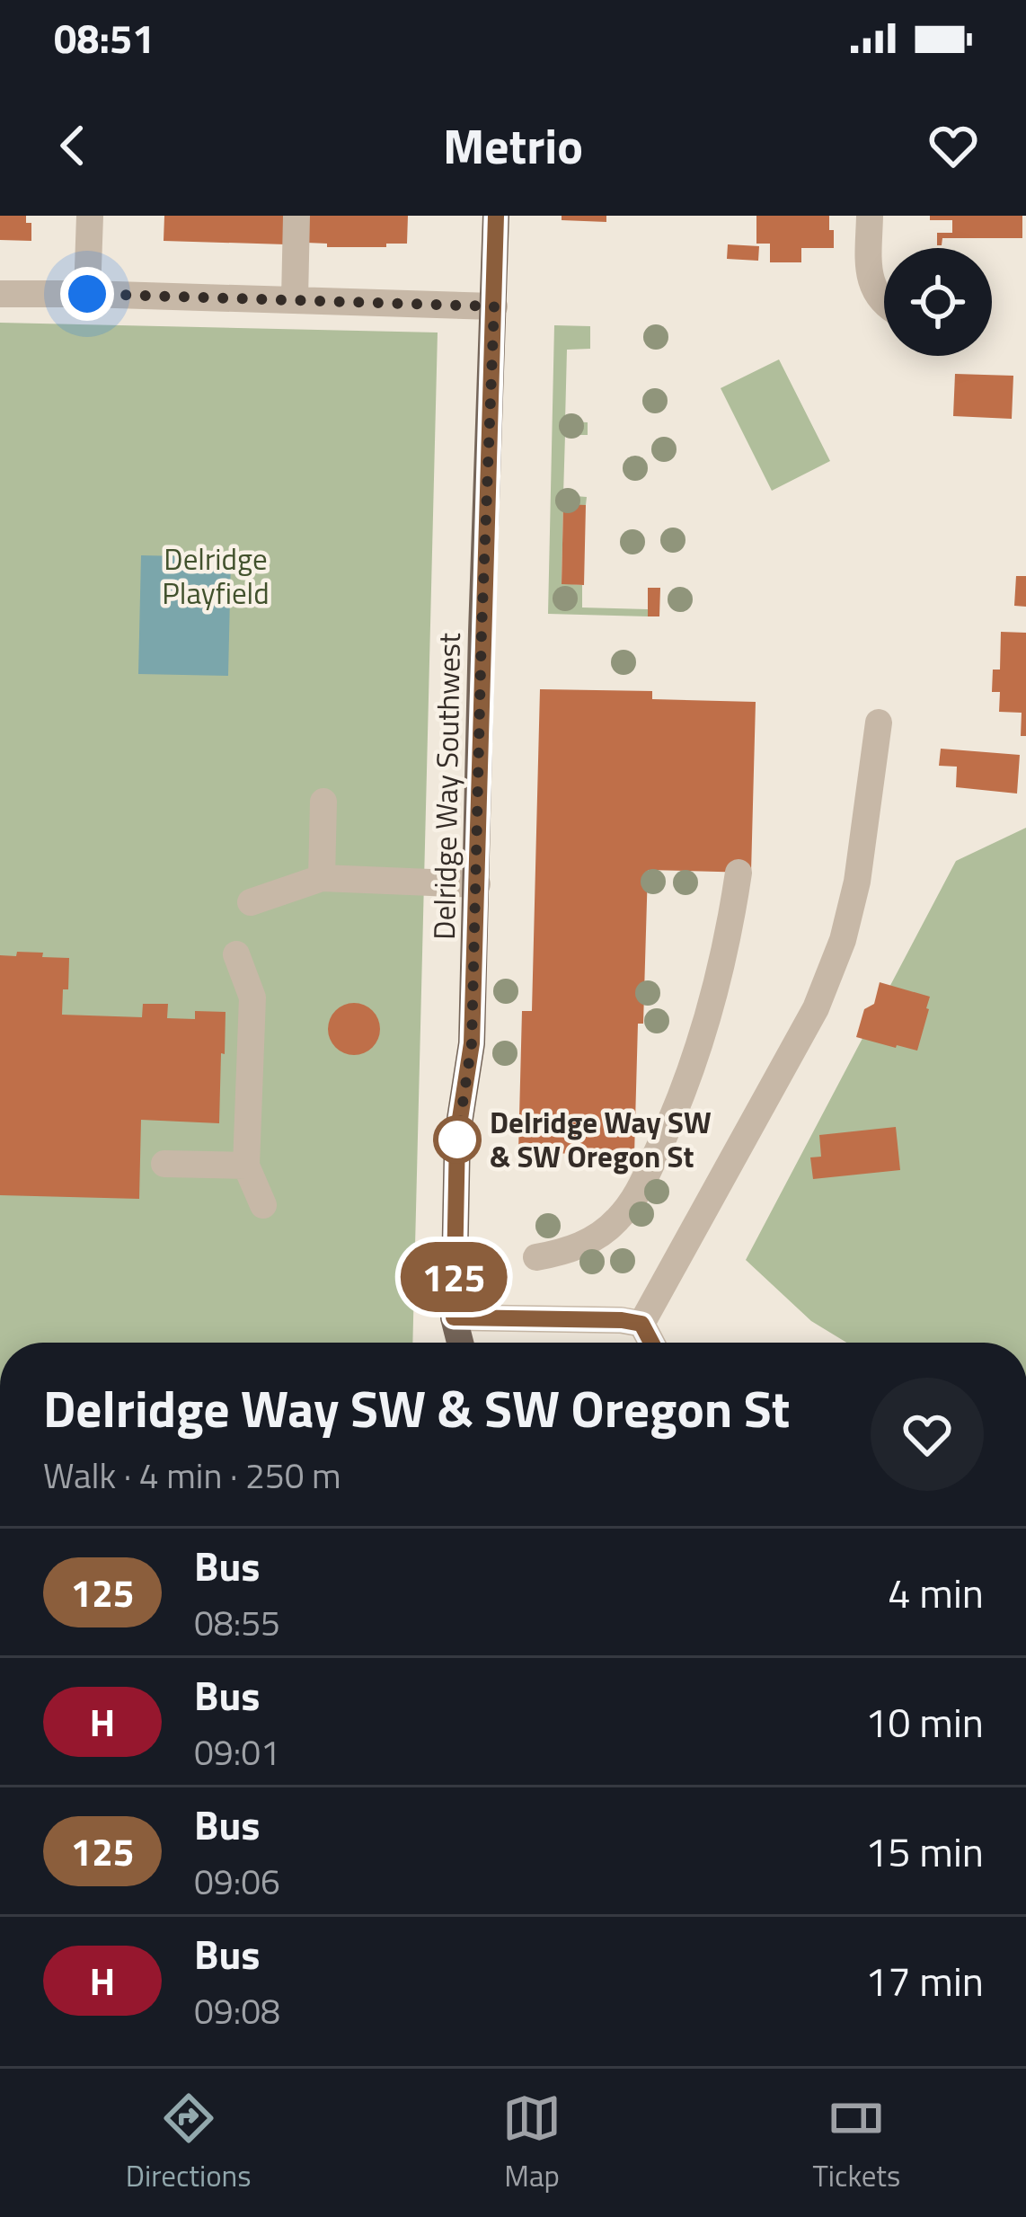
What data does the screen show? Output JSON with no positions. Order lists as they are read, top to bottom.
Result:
{
  "streets": {
    "main road": ["Delridge Way Southwest"]
  },
  "parks": ["Delridge Playfield"],
  "places": ["Delridge Way SW & SW Oregon St"],
  "lines": ["bus line 125"],
  "page": {
    "status": "08:51",
    "header": "Metrio",
    "on_map": "125",
    "heading": ["Delridge Way SW & SW Oregon St", "Walk · 4 min · 250 m"],
    "list": [
      {
        "mark": "125",
        "name": "Bus",
        "note": "08:55",
        "value": "4 min"
      },
      {
        "mark": "H",
        "name": "Bus",
        "note": "09:01",
        "value": "10 min"
      },
      {
        "mark": "125",
        "name": "Bus",
        "note": "09:06",
        "value": "15 min"
      },
      {
        "mark": "H",
        "name": "Bus",
        "note": "09:08",
        "value": "17 min"
      }
    ],
    "tabs": ["Directions", "Map", "Tickets"]
  }
}
